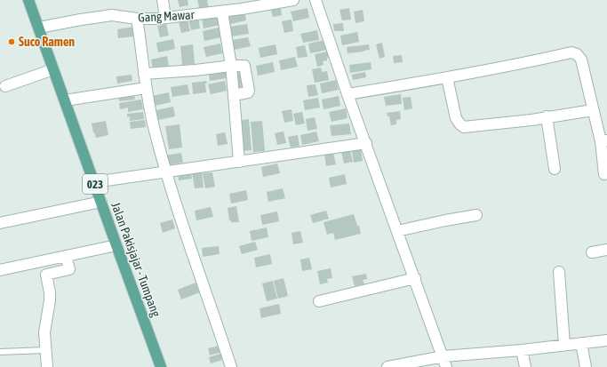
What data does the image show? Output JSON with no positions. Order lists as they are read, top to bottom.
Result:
{
  "streets": {
    "main road": ["023", "Jalan Pakisjajar - Tumpang"],
    "street": ["Gang Mawar"]
  },
  "crossings": [
    ["Gang Mawar", "Jalan Pakisjajar - Tumpang"]
  ],
  "places": ["Suco Ramen"]
}
